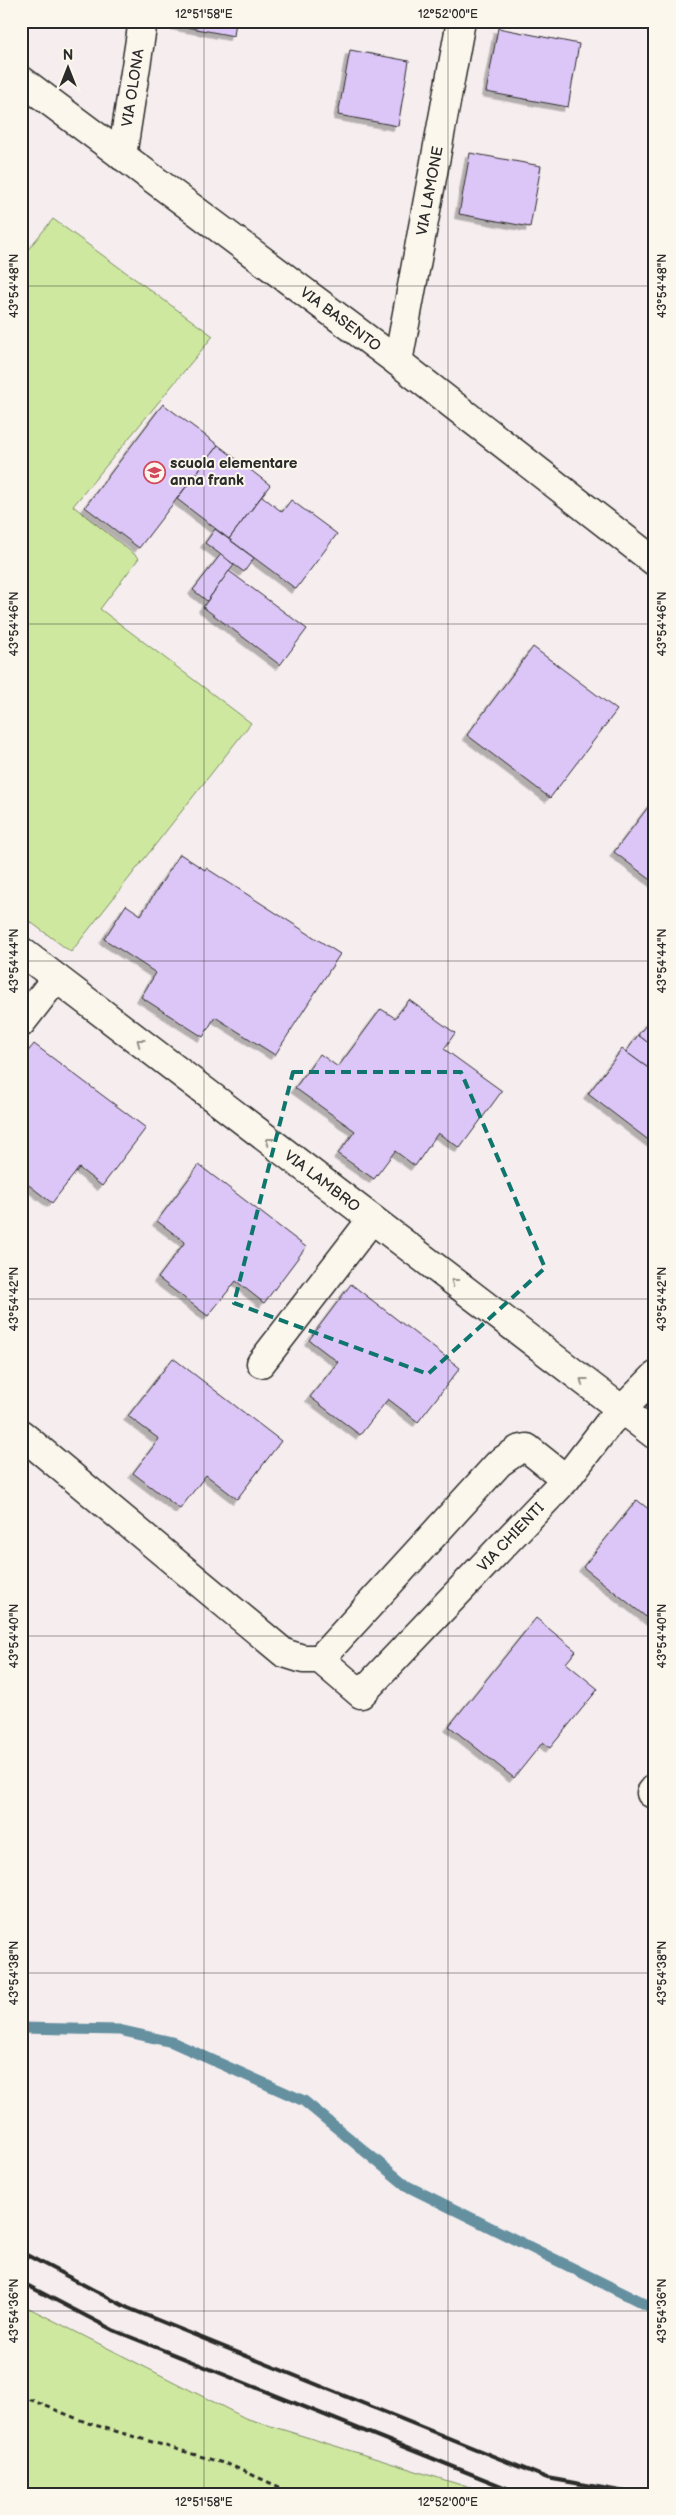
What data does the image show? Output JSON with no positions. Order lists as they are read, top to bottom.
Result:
{
  "streets": {
    "street": [
      "VIA OLONA",
      "VIA LAMONE",
      "VIA BASENTO",
      "VIA LAMBRO",
      "VIA CHIENTI"
    ]
  },
  "crossings": [
    ["VIA OLONA", "VIA BASENTO"],
    ["VIA LAMONE", "VIA BASENTO"],
    ["VIA LAMBRO", "VIA CHIENTI"]
  ],
  "one_way": ["VIA LAMBRO"],
  "places": {
    "school or university": ["scuola elementare anna frank"]
  },
  "north": "top",
  "coordinates": [
    "12°51'58\"E",
    "12°52'00\"E",
    "43°54'48\"N",
    "43°54'46\"N",
    "43°54'44\"N",
    "43°54'42\"N",
    "43°54'40\"N",
    "43°54'38\"N",
    "43°54'36\"N"
  ]
}
